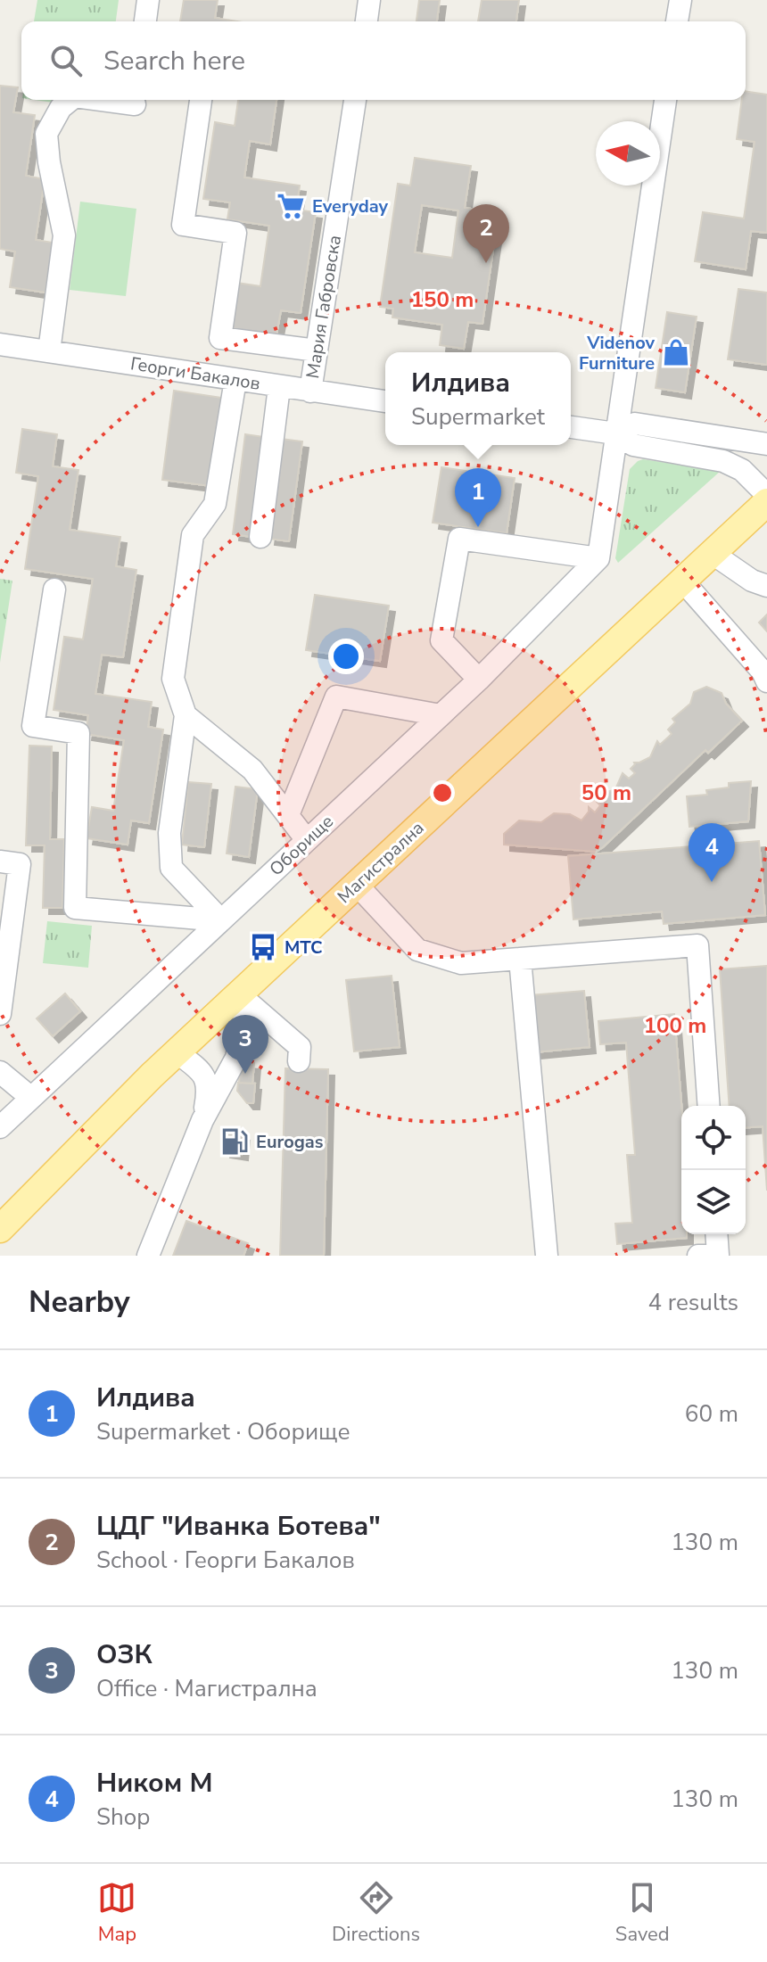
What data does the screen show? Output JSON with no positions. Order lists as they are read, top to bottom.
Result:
{
  "streets": {
    "main road": ["Магистрална"],
    "street": ["Мария Габровска", "Георги Бакалов", "Оборище"]
  },
  "crossings": [
    ["Мария Габровска", "Георги Бакалов"]
  ],
  "places": {
    "supermarket": ["Everyday"],
    "shop": ["Videnov Furniture"],
    "bus stop": ["МТС"],
    "fuel station": ["Eurogas"]
  },
  "north": "left",
  "page": {
    "search": "Search here",
    "pins": [
      "2",
      "1",
      "4",
      "3"
    ],
    "popup": ["Илдива", "Supermarket"],
    "heading": ["Nearby", "4 results"],
    "list": [
      {
        "mark": "1",
        "name": "Илдива",
        "note": "Supermarket · Оборище",
        "value": "60 m"
      },
      {
        "mark": "2",
        "name": "ЦДГ \"Иванка Ботева\"",
        "note": "School · Георги Бакалов",
        "value": "130 m"
      },
      {
        "mark": "3",
        "name": "ОЗК",
        "note": "Office · Магистрална",
        "value": "130 m"
      },
      {
        "mark": "4",
        "name": "Ником М",
        "note": "Shop",
        "value": "130 m"
      }
    ],
    "nav": ["Map", "Directions", "Saved"]
  },
  "rings": ["150 m", "50 m", "100 m"]
}
